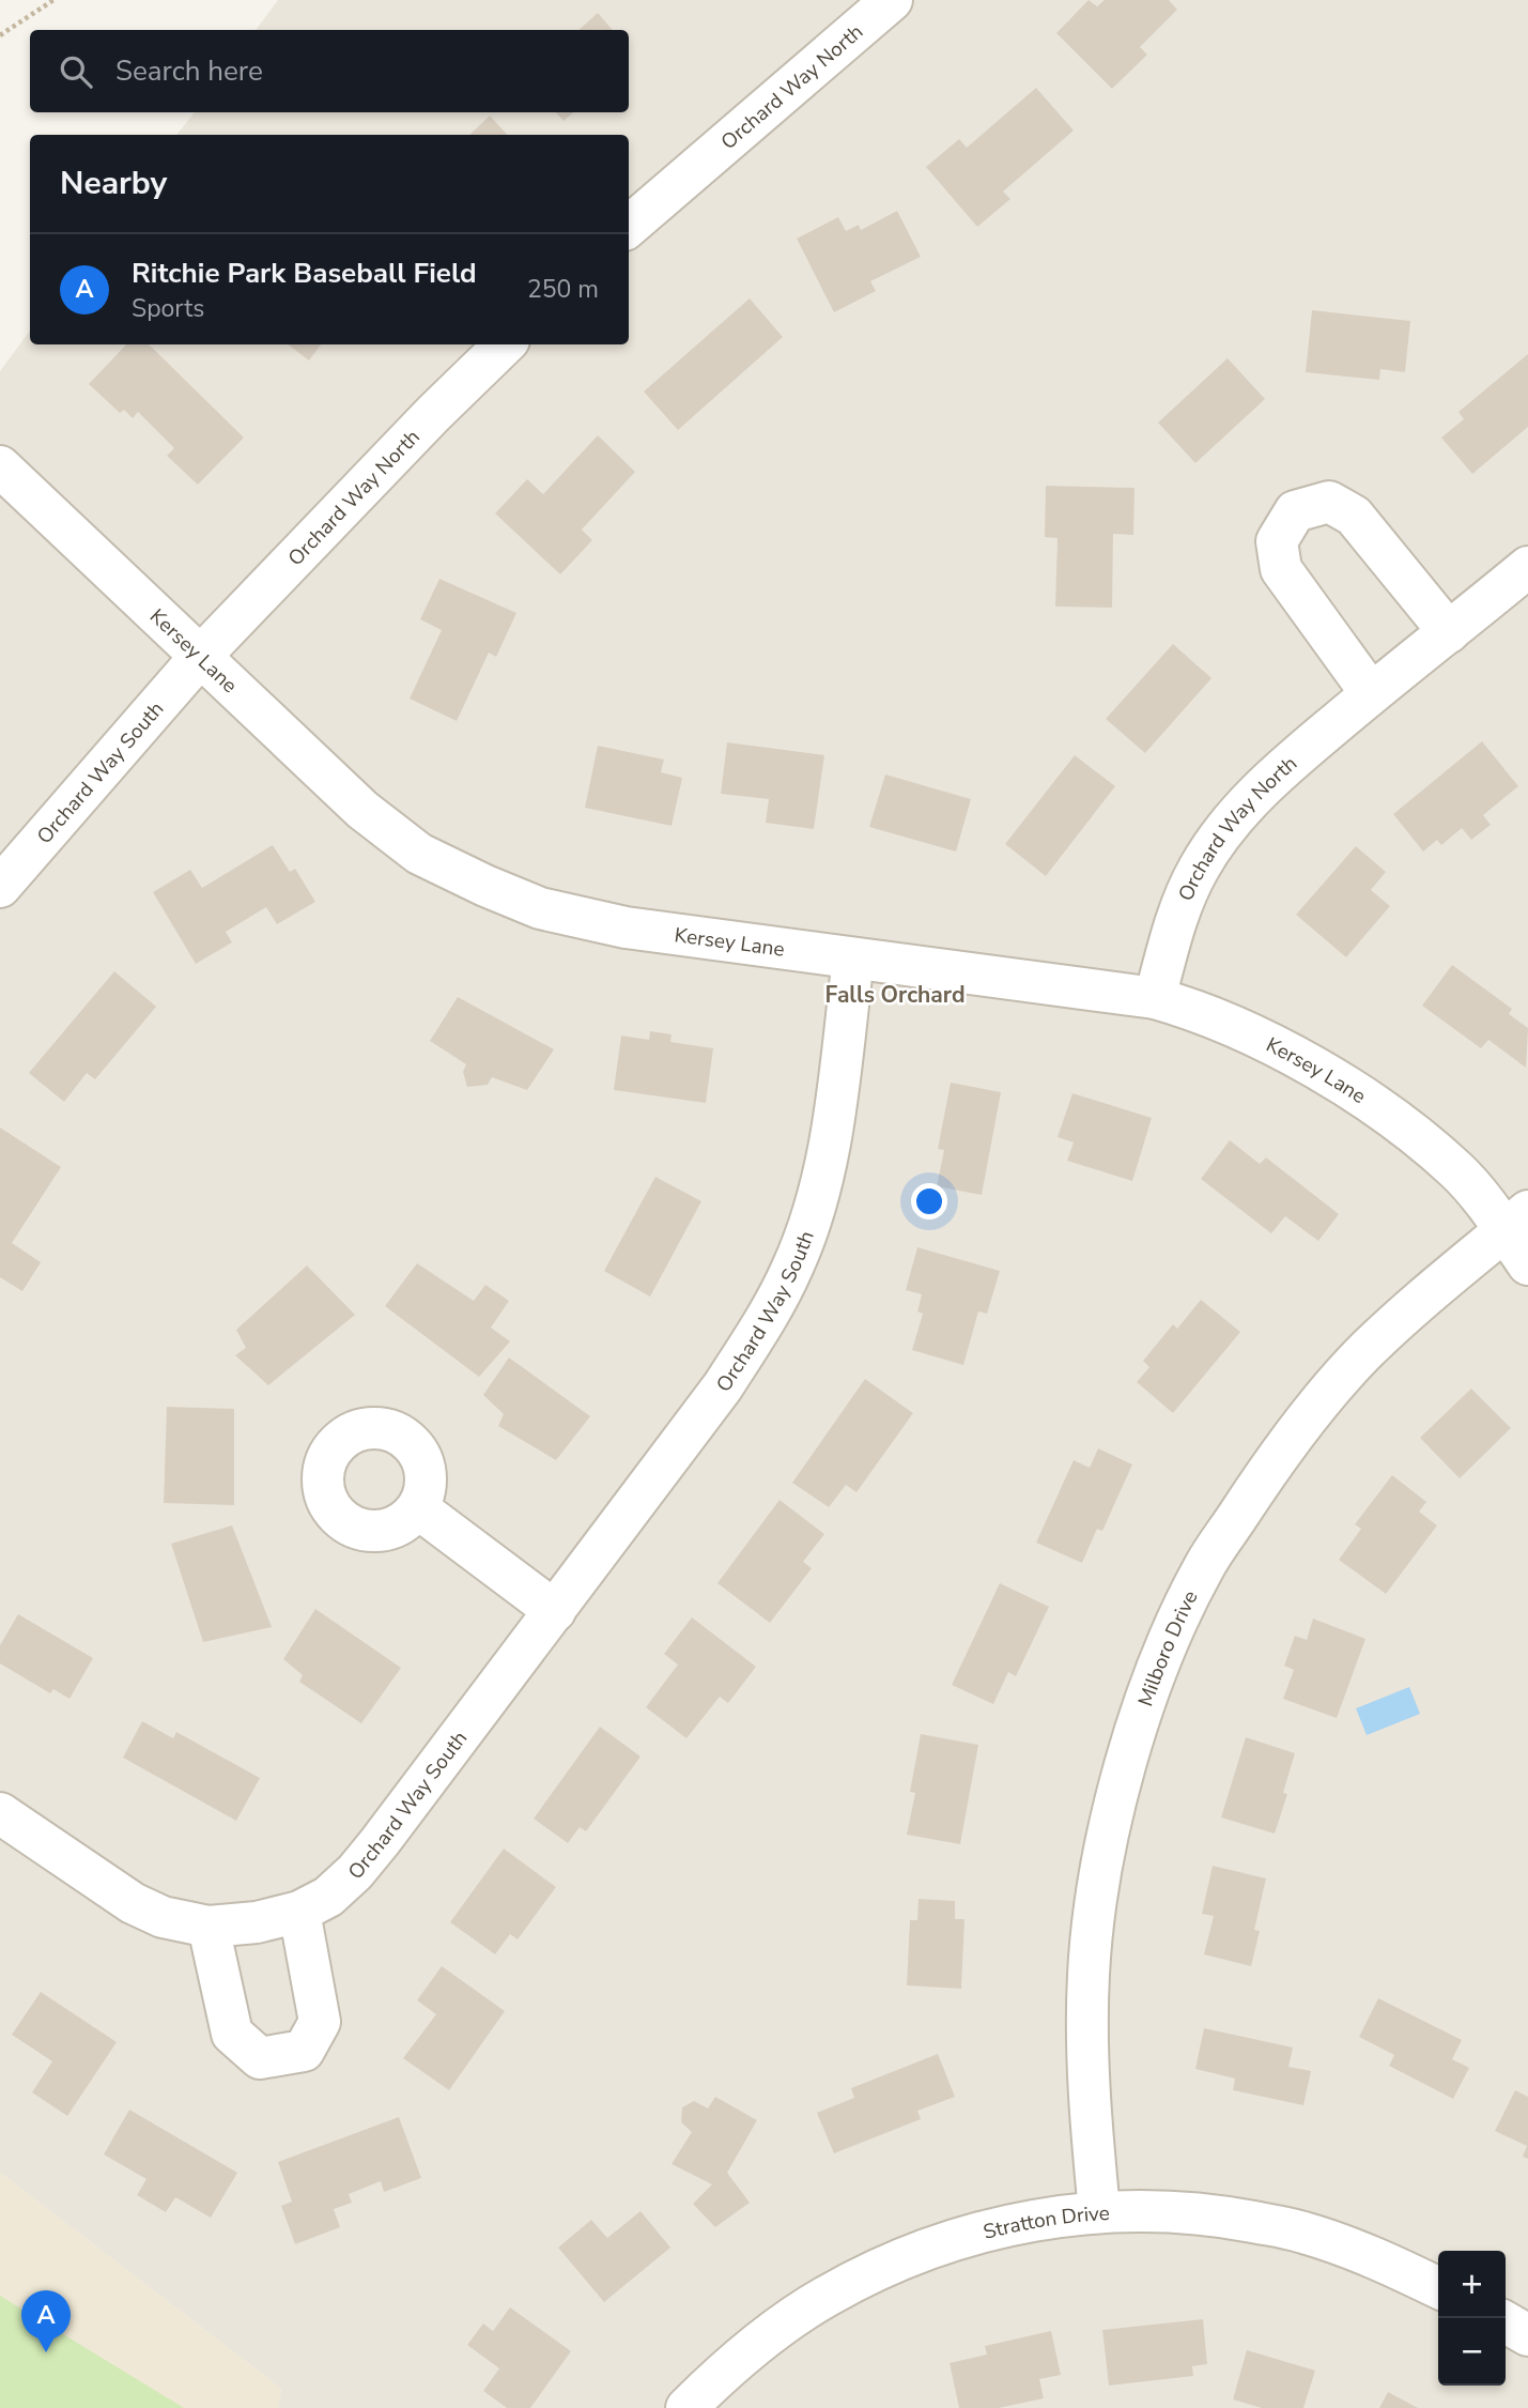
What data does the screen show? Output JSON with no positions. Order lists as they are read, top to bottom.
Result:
{
  "streets": {
    "street": [
      "Orchard Way North",
      "Kersey Lane",
      "Orchard Way South",
      "Milboro Drive",
      "Stratton Drive"
    ]
  },
  "crossings": [
    ["Orchard Way North", "Kersey Lane"],
    ["Orchard Way North", "Orchard Way South"],
    ["Kersey Lane", "Orchard Way South"],
    ["Kersey Lane", "Milboro Drive"],
    ["Milboro Drive", "Stratton Drive"]
  ],
  "districts": ["Falls Orchard"],
  "page": {
    "search": "Search here",
    "heading": "Nearby",
    "list": [
      {
        "mark": "A",
        "name": "Ritchie Park Baseball Field",
        "note": "Sports",
        "value": "250 m"
      }
    ],
    "map_buttons": ["+", "−"],
    "pins": "A"
  }
}
